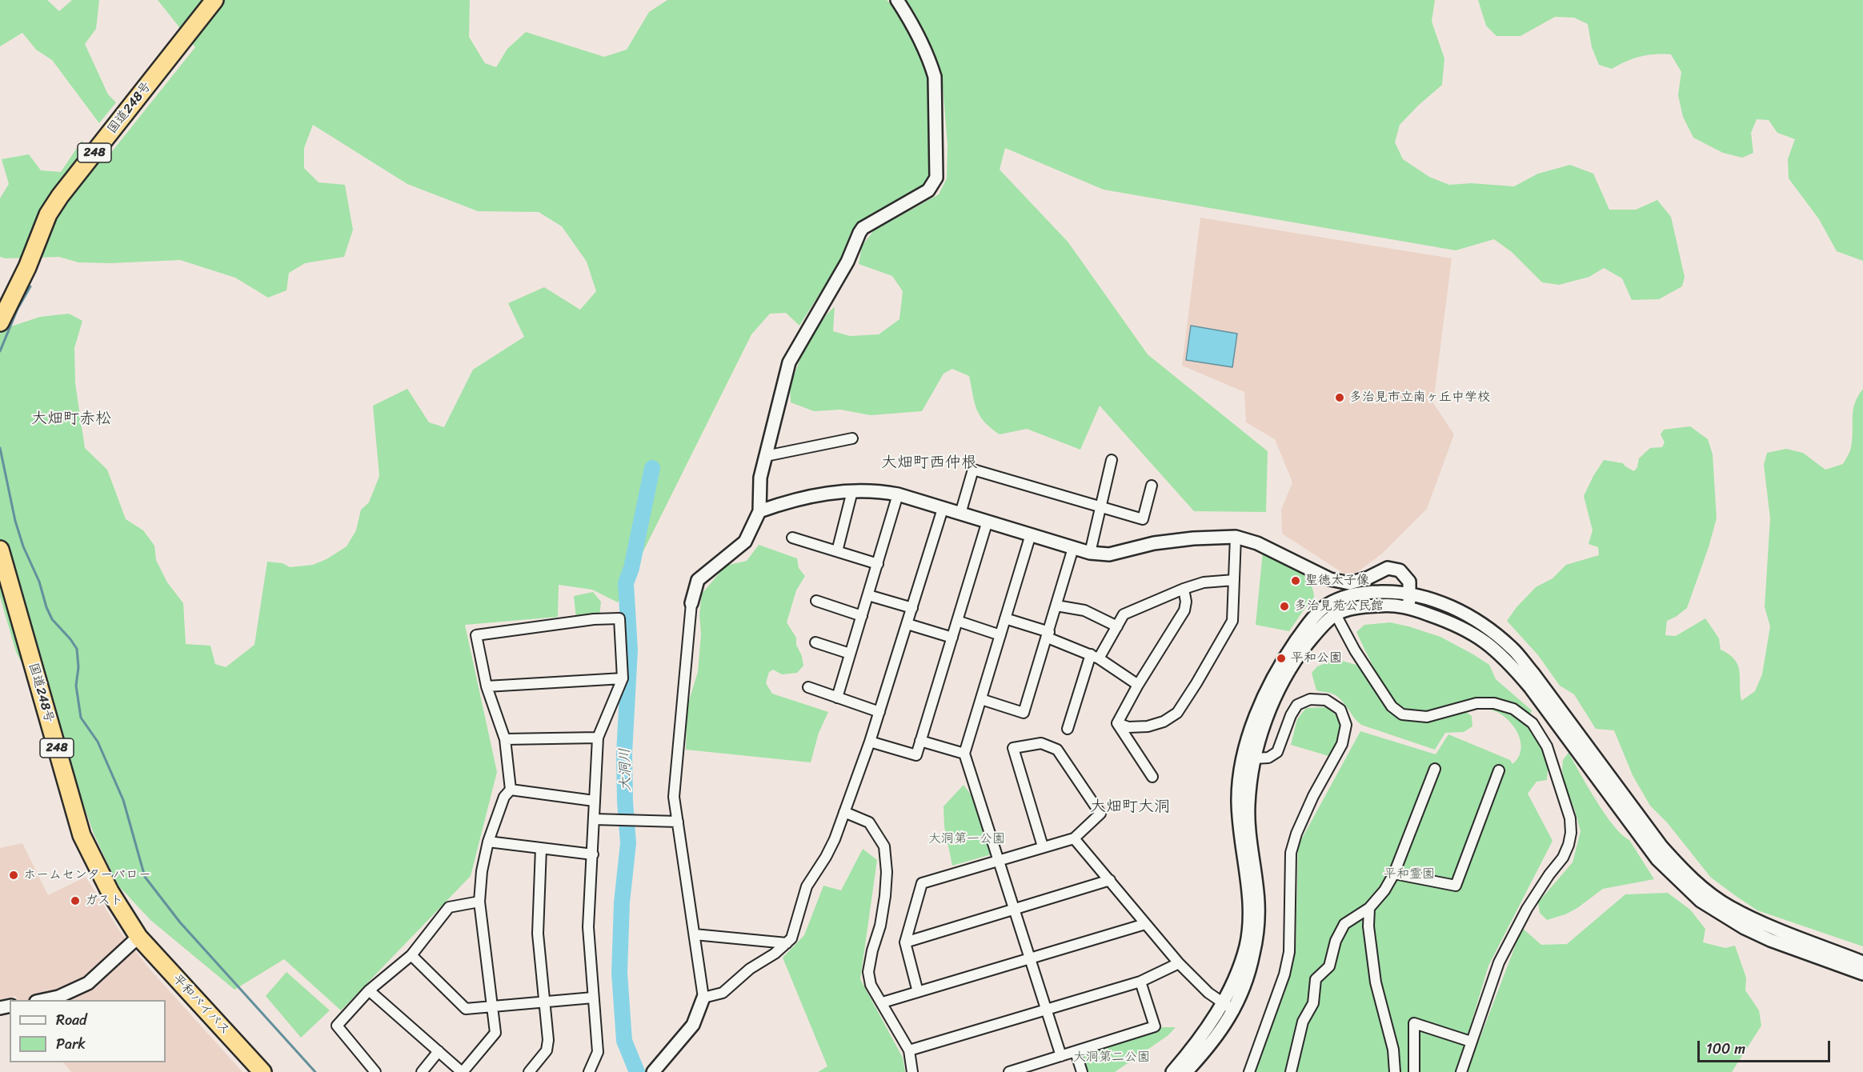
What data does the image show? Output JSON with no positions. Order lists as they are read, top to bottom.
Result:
{
  "streets": {
    "highway": ["国道248号", "248", "平和バイパス"]
  },
  "crossings": [
    ["国道248号", "平和バイパス"]
  ],
  "districts": ["大畑町赤松", "大畑町西仲根", "大畑町大洞"],
  "water": ["大洞川"],
  "parks": ["大洞第一公園", "平和霊園", "大洞第二公園"],
  "places": [
    "多治見市立南ヶ丘中学校",
    "聖徳太子像",
    "多治見苑公民館",
    "平和公園",
    "ホームセンターバロー",
    "ガスト"
  ],
  "legend": ["Road", "Park"],
  "scale_bar": "100 m"
}
